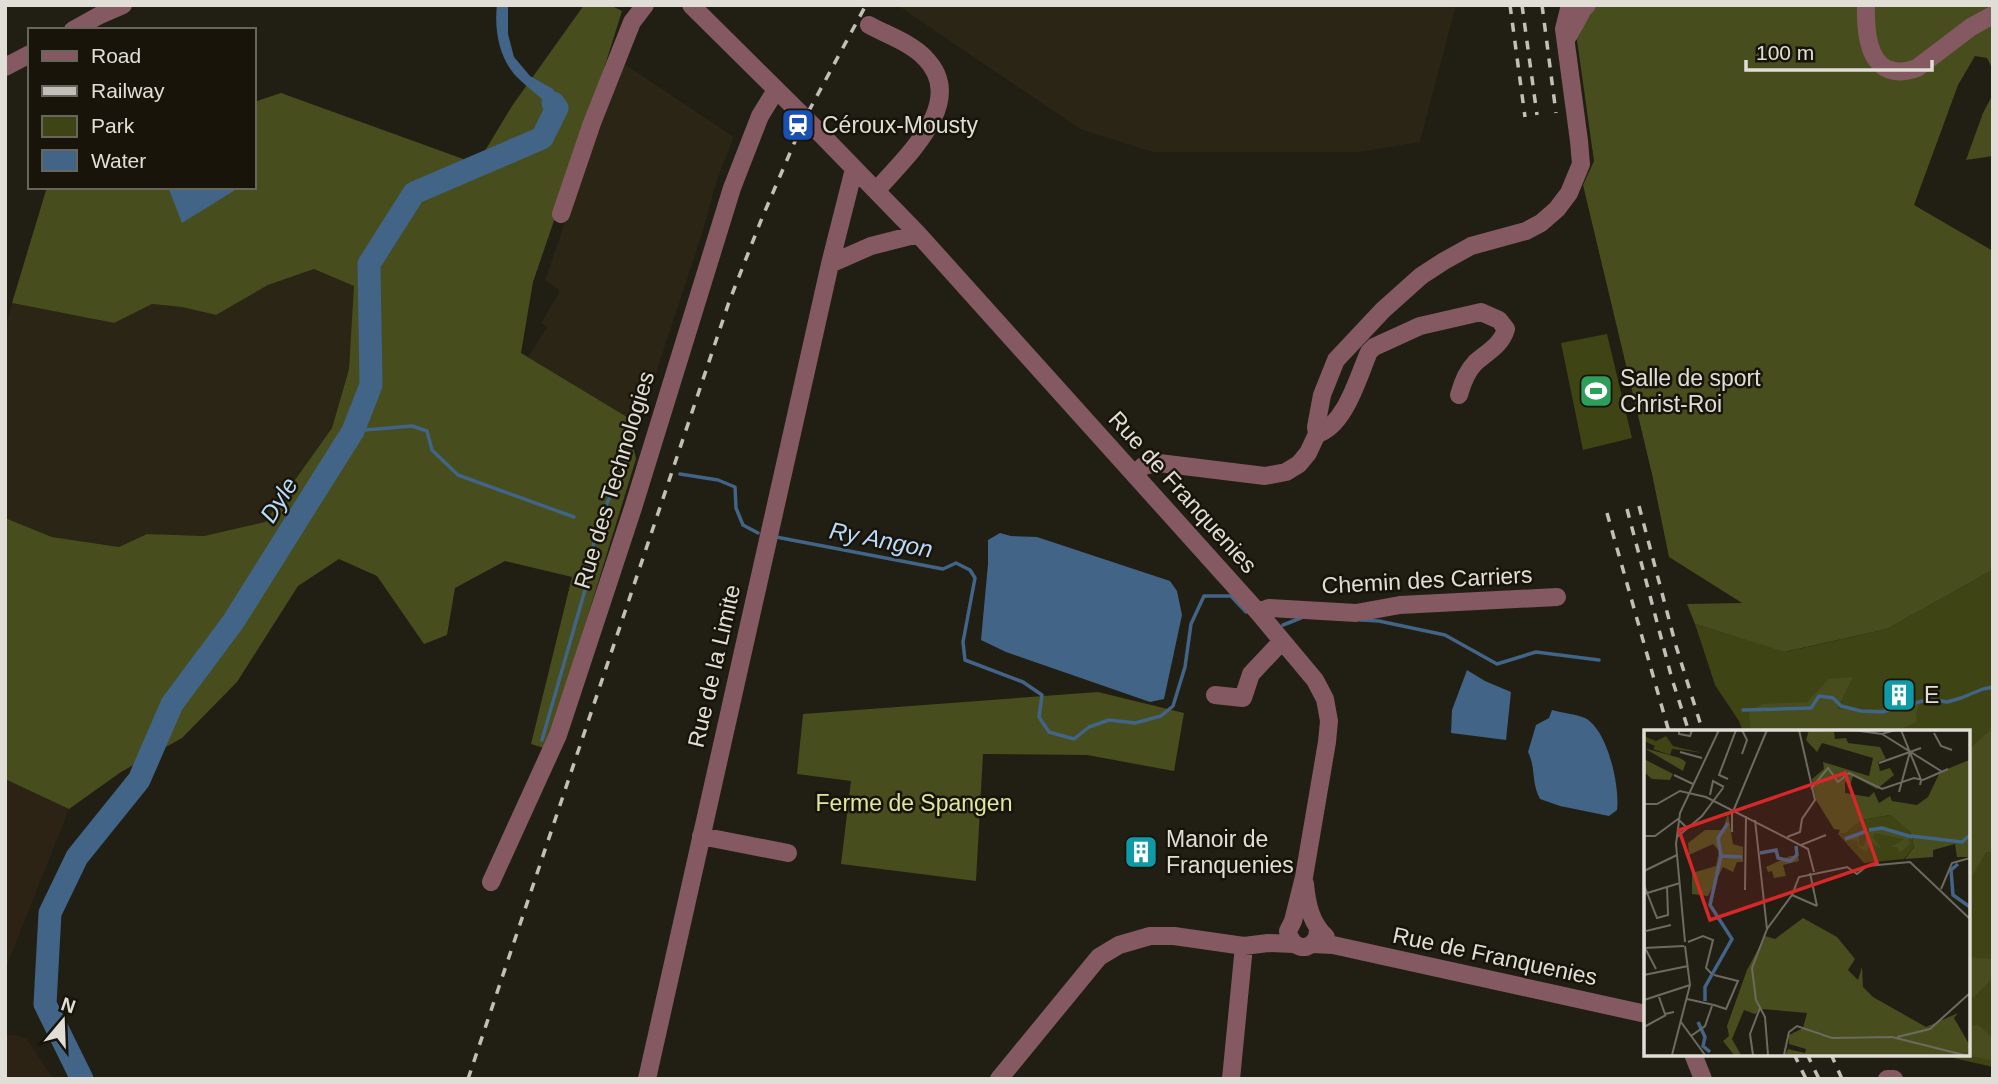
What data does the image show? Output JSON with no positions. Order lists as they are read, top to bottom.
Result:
{
  "streets": {
    "street": [
      "Rue des Technologies",
      "Rue de Franquenies",
      "Chemin des Carriers",
      "Rue de la Limite"
    ]
  },
  "crossings": [
    ["Rue des Technologies", "Rue de Franquenies"],
    ["Rue de Franquenies", "Chemin des Carriers"],
    ["Rue de Franquenies", "Rue de la Limite"]
  ],
  "water": ["Dyle", "Ry Angon"],
  "parks": ["Ferme de Spangen"],
  "places": {
    "station": ["Céroux-Mousty"],
    "sports": ["Salle de sport Christ-Roi"],
    "building": ["E", "Manoir de Franquenies"]
  },
  "legend": [
    "Road",
    "Railway",
    "Park",
    "Water"
  ],
  "scale_bar": "100 m",
  "north": "top"
}
